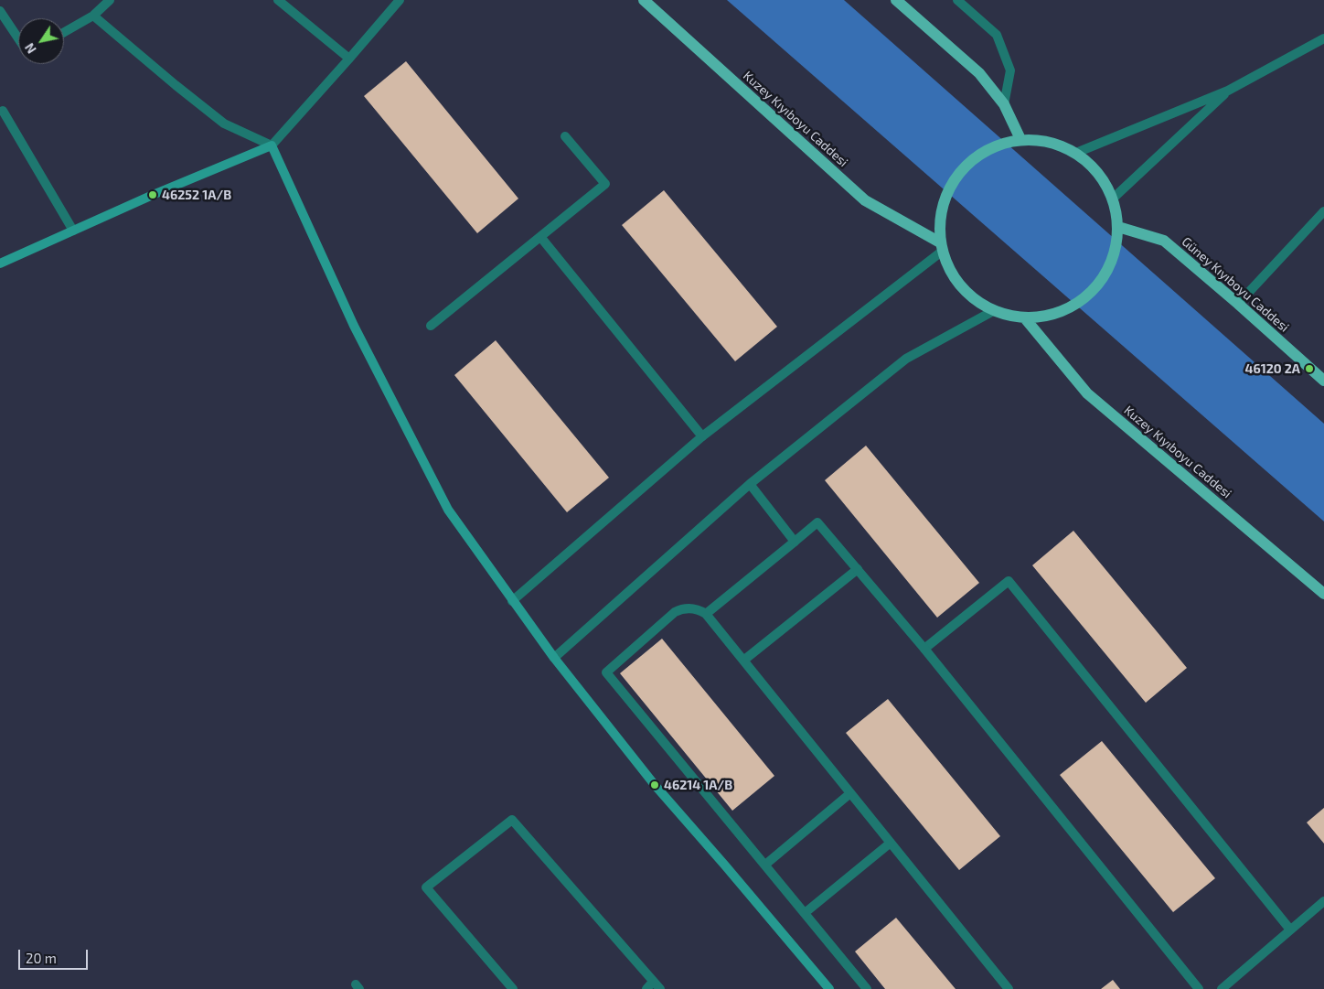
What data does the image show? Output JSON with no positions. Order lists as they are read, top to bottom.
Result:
{
  "streets": {
    "main road": ["Kuzey Kıyıboyu Caddesi", "Güney Kıyıboyu Caddesi"]
  },
  "places": ["46252 1A/B", "46120 2A", "46214 1A/B"],
  "scale_bar": "20 m",
  "north": "bottom left"
}
